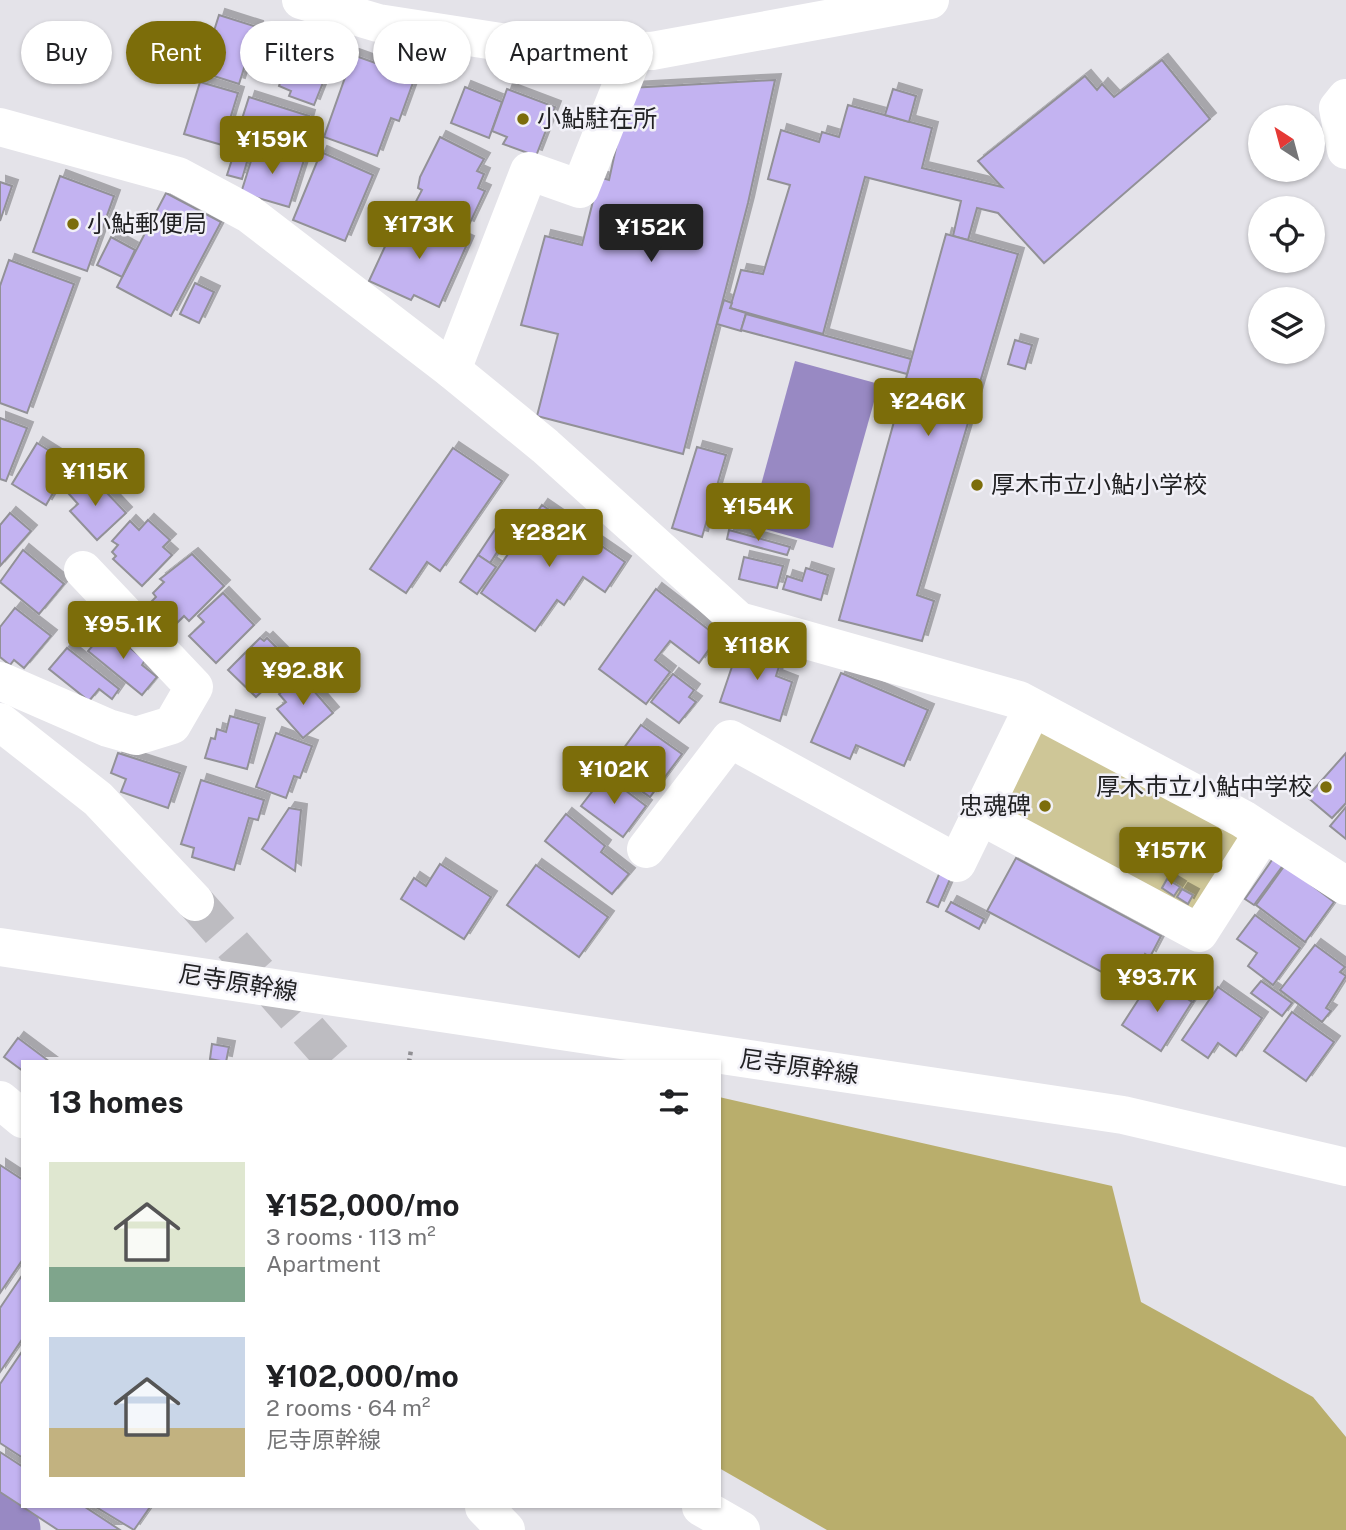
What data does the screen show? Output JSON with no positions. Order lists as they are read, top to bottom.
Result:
{
  "streets": {
    "street": ["尼寺原幹線"]
  },
  "places": [
    "小鮎駐在所",
    "小鮎郵便局",
    "厚木市立小鮎小学校",
    "厚木市立小鮎中学校",
    "忠魂碑"
  ],
  "north": "top left",
  "page": {
    "chip": [
      "Buy",
      "Rent",
      "Filters",
      "New",
      "Apartment"
    ],
    "price": [
      "¥159K",
      "¥173K",
      "¥152K",
      "¥246K",
      "¥115K",
      "¥154K",
      "¥282K",
      "¥95.1K",
      "¥118K",
      "¥92.8K",
      "¥102K",
      "¥157K",
      "¥93.7K"
    ],
    "heading": "13 homes",
    "list": [
      {
        "name": "¥152,000/mo",
        "note": "3 rooms · 113 m² · Apartment"
      },
      {
        "name": "¥102,000/mo",
        "note": "2 rooms · 64 m² · 尼寺原幹線"
      }
    ]
  }
}
